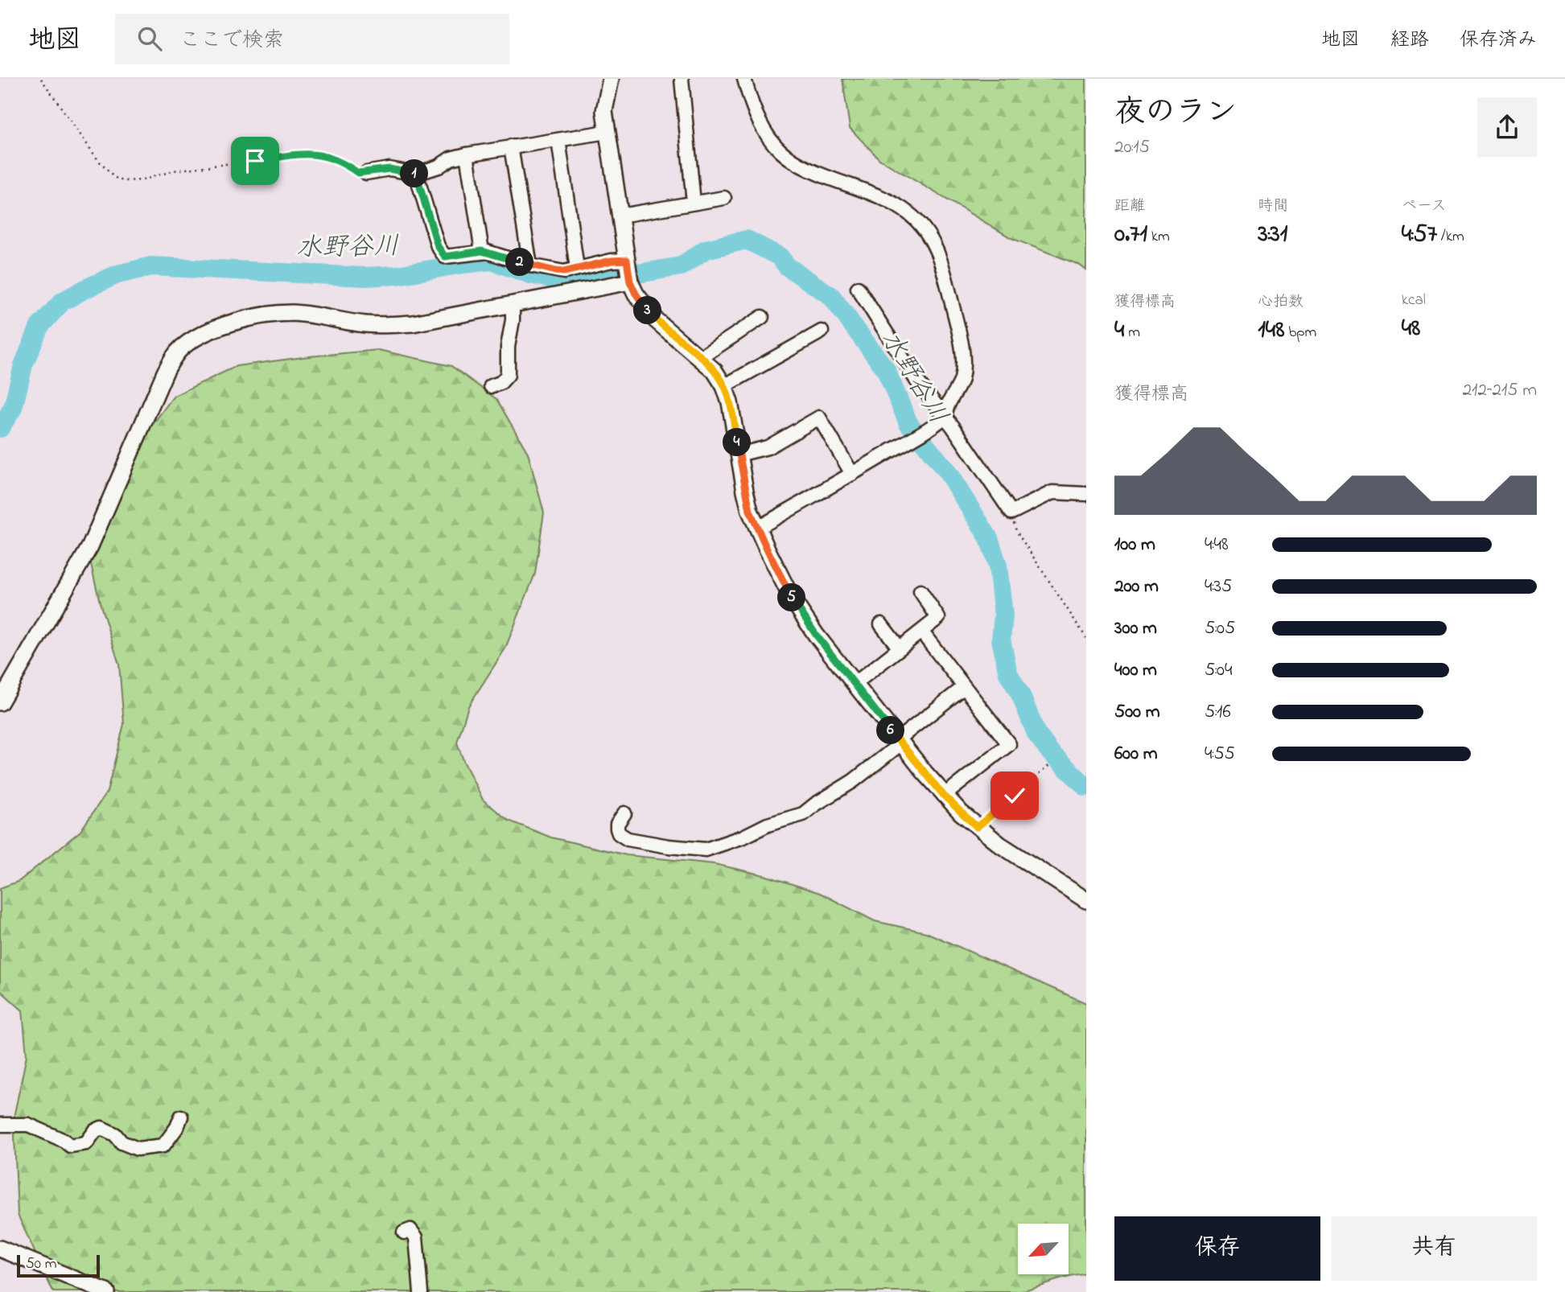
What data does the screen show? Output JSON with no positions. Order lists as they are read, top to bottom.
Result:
{
  "water": ["水野谷川"],
  "scale_bar": "50 m",
  "north": "bottom left",
  "page": {
    "header": "地図",
    "search": "ここで検索",
    "nav": ["地図", "経路", "保存済み"],
    "heading": ["夜のラン", "20:15"],
    "pins": [
      "1",
      "2",
      "3",
      "4",
      "5",
      "6"
    ],
    "stats": [
      ["距離", "0.71 km"],
      ["時間", "3:31"],
      ["ペース", "4:57 /km"],
      ["獲得標高", "4 m"],
      ["心拍数", "148 bpm"],
      ["kcal", "48"]
    ],
    "chart": ["獲得標高", "212–215 m"],
    "list": [
      {
        "name": "100 m",
        "note": "4:48"
      },
      {
        "name": "200 m",
        "note": "4:35"
      },
      {
        "name": "300 m",
        "note": "5:05"
      },
      {
        "name": "400 m",
        "note": "5:04"
      },
      {
        "name": "500 m",
        "note": "5:16"
      },
      {
        "name": "600 m",
        "note": "4:55"
      }
    ],
    "buttons": ["保存", "共有"],
    "scale": "50 m"
  }
}
